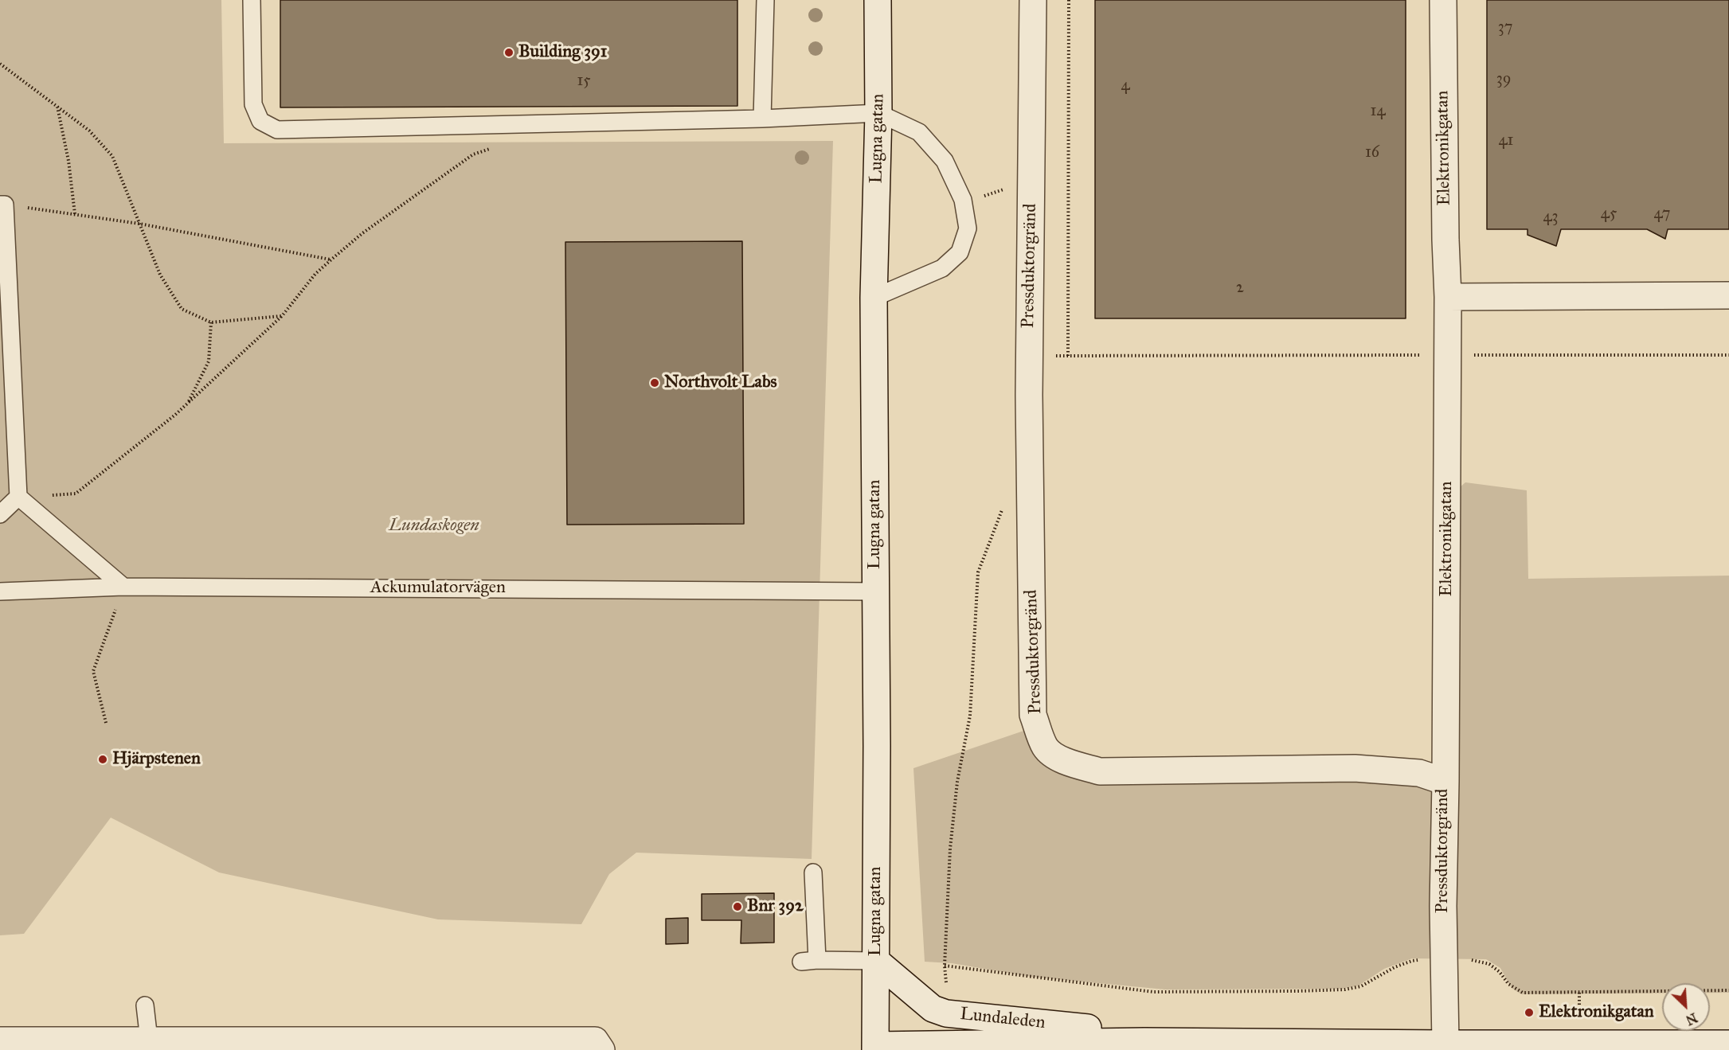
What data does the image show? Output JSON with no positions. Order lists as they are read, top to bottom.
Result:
{
  "streets": {
    "street": [
      "Lugna gatan",
      "Elektronikgatan",
      "Pressduktorgränd",
      "Lundaleden"
    ],
    "lane": ["Ackumulatorvägen"]
  },
  "crossings": [
    ["Lugna gatan", "Ackumulatorvägen"],
    ["Lugna gatan", "Lundaleden"],
    ["Elektronikgatan", "Pressduktorgränd"],
    ["Pressduktorgränd", "Lundaleden"]
  ],
  "parks": ["Lundaskogen"],
  "places": [
    "Building 391",
    "Northvolt Labs",
    "Hjärpstenen",
    "Bnr 392",
    "Elektronikgatan"
  ],
  "house_numbers": [
    "37",
    "39",
    "15",
    "4",
    "14",
    "41",
    "16",
    "45",
    "47",
    "43",
    "2"
  ],
  "north": "bottom right"
}
